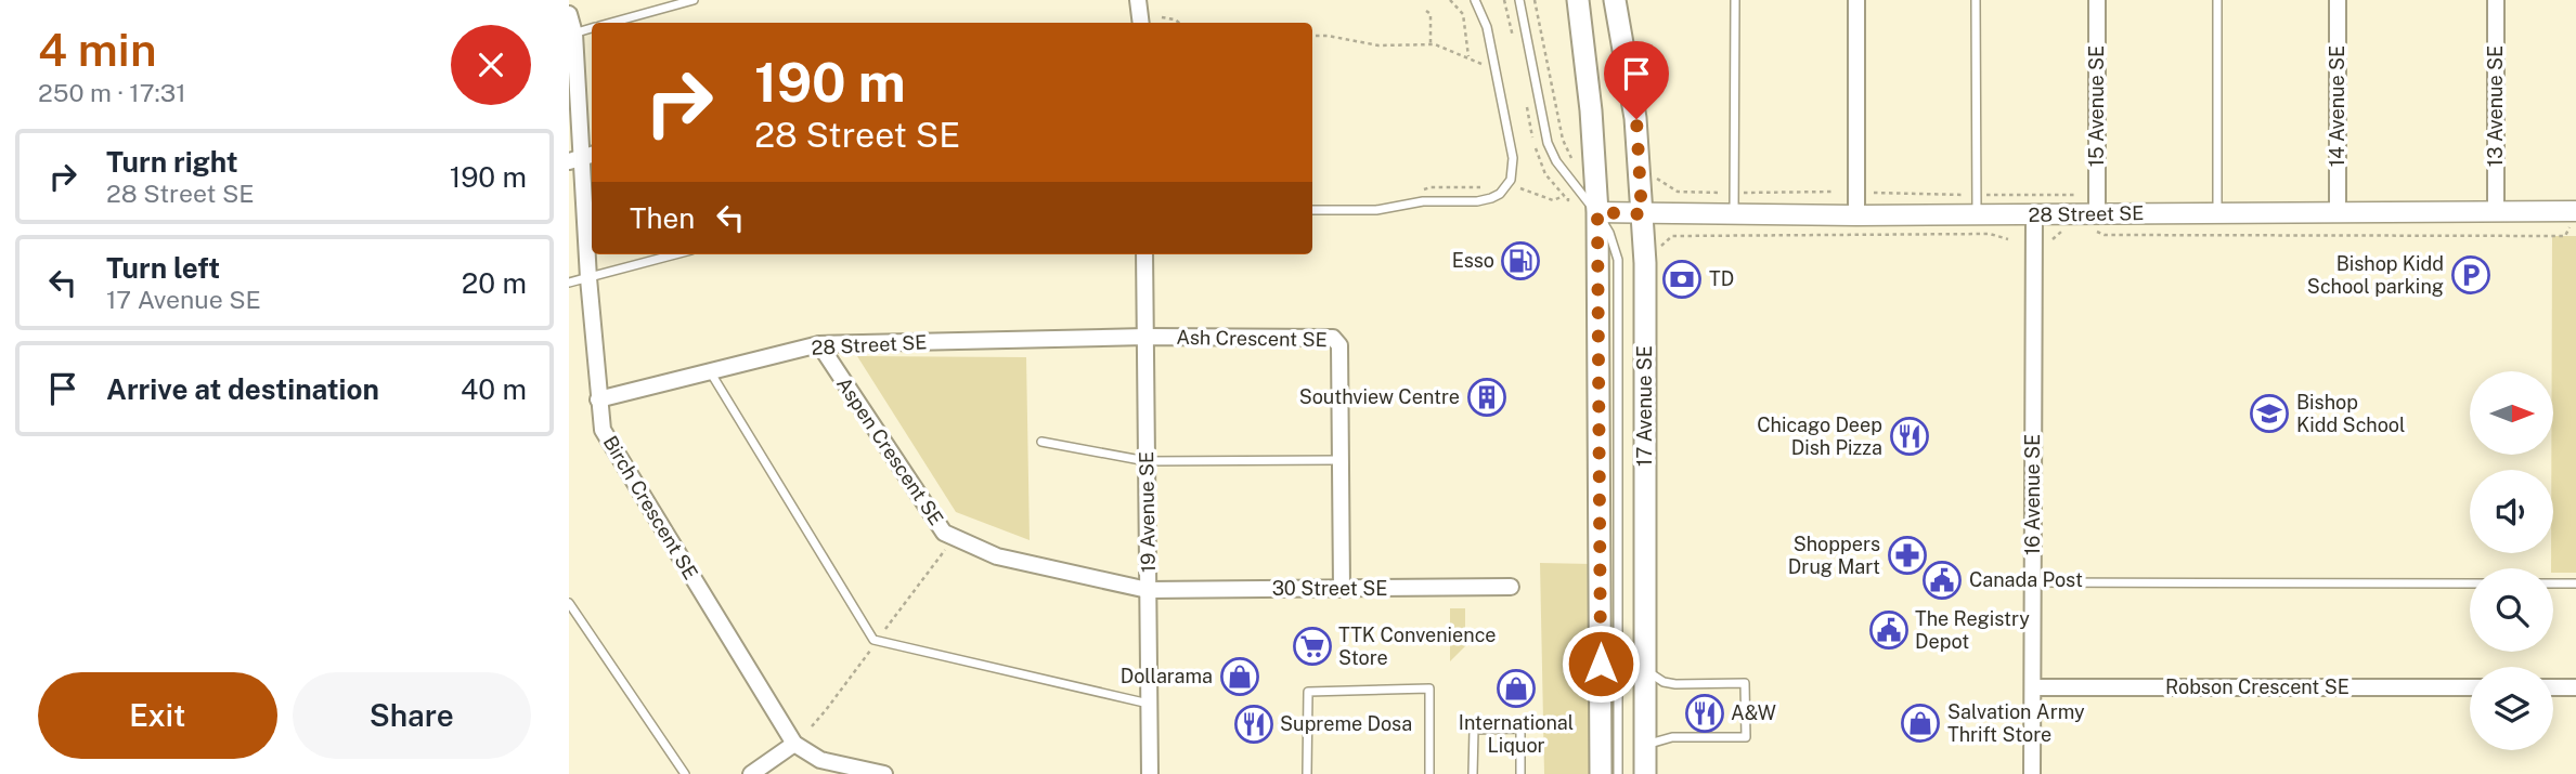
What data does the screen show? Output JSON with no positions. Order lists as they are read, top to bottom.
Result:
{
  "streets": {
    "main road": ["17 Avenue SE"],
    "street": [
      "15 Avenue SE",
      "14 Avenue SE",
      "13 Avenue SE",
      "28 Street SE",
      "Ash Crescent SE",
      "Aspen Crescent SE",
      "16 Avenue SE",
      "Birch Crescent SE",
      "19 Avenue SE",
      "30 Street SE",
      "Robson Crescent SE"
    ]
  },
  "crossings": [
    ["15 Avenue SE", "28 Street SE"],
    ["14 Avenue SE", "28 Street SE"],
    ["13 Avenue SE", "28 Street SE"],
    ["28 Street SE", "Ash Crescent SE"],
    ["28 Street SE", "17 Avenue SE"],
    ["28 Street SE", "Aspen Crescent SE"],
    ["28 Street SE", "16 Avenue SE"],
    ["28 Street SE", "Birch Crescent SE"],
    ["28 Street SE", "19 Avenue SE"],
    ["Ash Crescent SE", "19 Avenue SE"],
    ["Ash Crescent SE", "30 Street SE"],
    ["Aspen Crescent SE", "19 Avenue SE"],
    ["Aspen Crescent SE", "30 Street SE"],
    ["16 Avenue SE", "Robson Crescent SE"],
    ["19 Avenue SE", "30 Street SE"]
  ],
  "places": {
    "fuel station": ["Esso"],
    "parking": ["Bishop Kidd School parking"],
    "bank": ["TD"],
    "building": ["Southview Centre"],
    "school or university": ["Bishop Kidd School"],
    "restaurant": ["Chicago Deep Dish Pizza", "A&W", "Supreme Dosa"],
    "pharmacy": ["Shoppers Drug Mart"],
    "public building": ["Canada Post", "The Registry Depot"],
    "supermarket": ["TTK Convenience Store"],
    "shop": ["Dollarama", "International Liquor", "Salvation Army Thrift Store"]
  },
  "north": "right",
  "page": {
    "heading": ["4 min", "250 m · 17:31"],
    "turn": ["190 m", "28 Street SE"],
    "list": [
      {
        "name": "Turn right",
        "note": "28 Street SE",
        "value": "190 m"
      },
      {
        "name": "Turn left",
        "note": "17 Avenue SE",
        "value": "20 m"
      },
      {
        "name": "Arrive at destination",
        "value": "40 m"
      }
    ],
    "then": "Then",
    "buttons": ["Exit", "Share"]
  }
}
